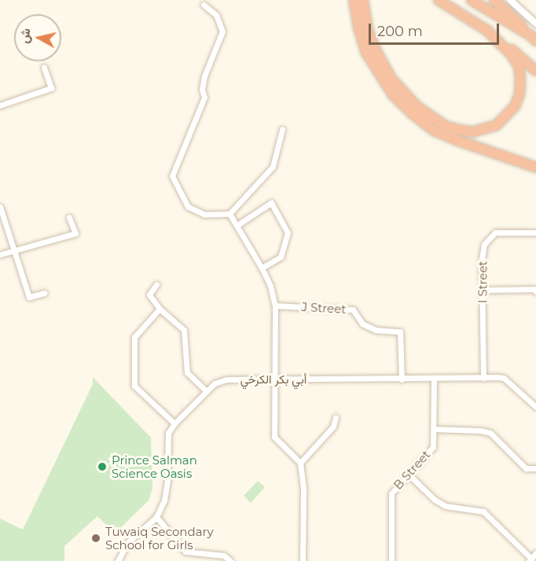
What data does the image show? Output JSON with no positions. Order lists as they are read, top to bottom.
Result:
{
  "streets": {
    "street": [
      "I Street",
      "J Street",
      "أبي بكر الكرخي",
      "B Street"
    ]
  },
  "crossings": [
    ["I Street", "أبي بكر الكرخي"],
    ["J Street", "أبي بكر الكرخي"],
    ["أبي بكر الكرخي", "B Street"]
  ],
  "places": ["Prince Salman Science Oasis", "Tuwaiq Secondary School for Girls"],
  "scale_bar": "200 m",
  "north": "left"
}
